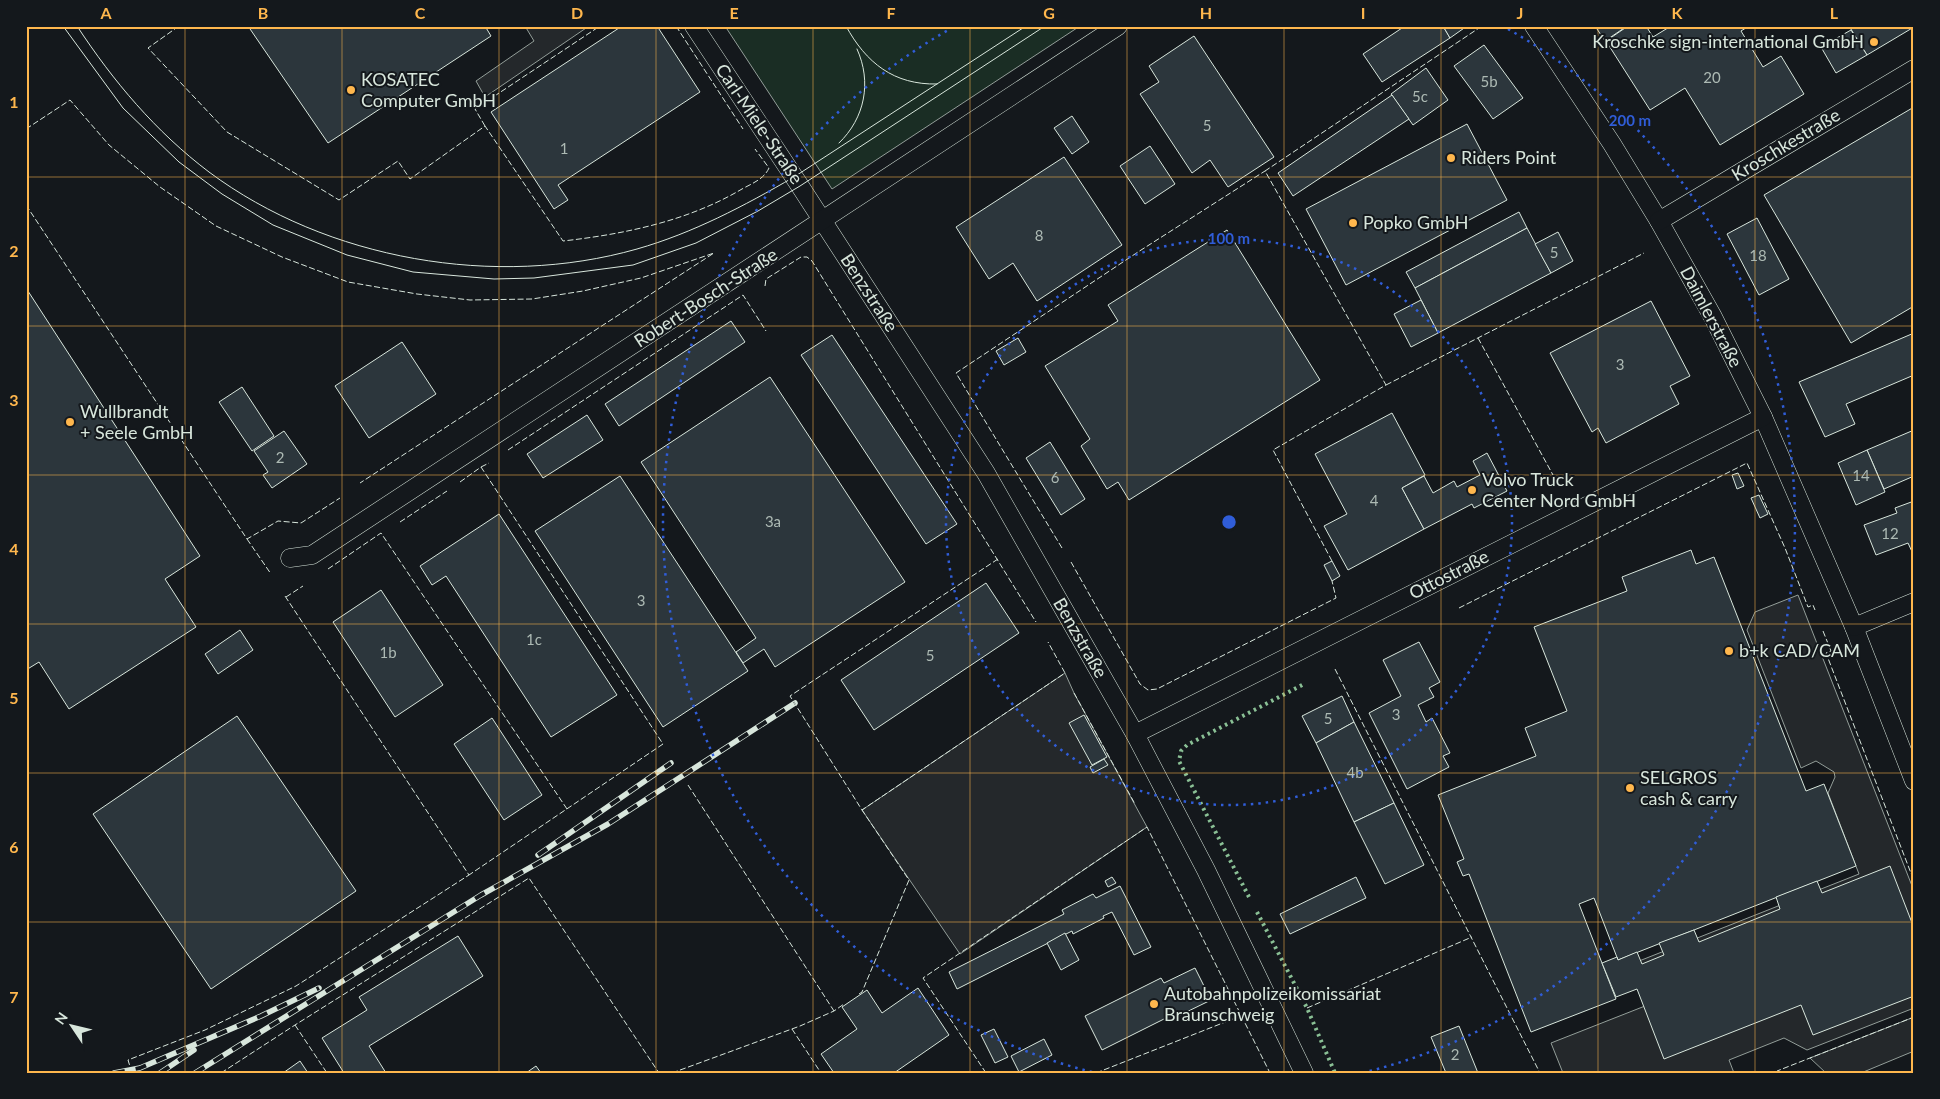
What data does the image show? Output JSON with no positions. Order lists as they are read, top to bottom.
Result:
{
  "streets": {
    "street": [
      "Carl-Miele-Straße",
      "Kroschkestraße",
      "Benzstraße",
      "Robert-Bosch-Straße",
      "Daimlerstraße",
      "Ottostraße"
    ]
  },
  "crossings": [
    ["Carl-Miele-Straße", "Benzstraße"],
    ["Carl-Miele-Straße", "Robert-Bosch-Straße"],
    ["Kroschkestraße", "Daimlerstraße"],
    ["Benzstraße", "Robert-Bosch-Straße"],
    ["Benzstraße", "Ottostraße"],
    ["Daimlerstraße", "Ottostraße"]
  ],
  "places": [
    "Kroschke sign-international GmbH",
    "KOSATEC Computer GmbH",
    "Riders Point",
    "Popko GmbH",
    "Wullbrandt + Seele GmbH",
    "Volvo Truck Center Nord GmbH",
    "b+k CAD/CAM",
    "SELGROS cash & carry",
    "Autobahnpolizeikomissariat Braunschweig"
  ],
  "house_numbers": [
    "20",
    "5b",
    "5c",
    "5",
    "1",
    "8",
    "5",
    "18",
    "3",
    "2",
    "14",
    "6",
    "4",
    "3a",
    "12",
    "3",
    "1c",
    "1b",
    "5",
    "3",
    "5",
    "4b",
    "2"
  ],
  "north": "top left",
  "grid": {
    "columns": [
      "A",
      "B",
      "C",
      "D",
      "E",
      "F",
      "G",
      "H",
      "I",
      "J",
      "K",
      "L"
    ],
    "rows": [
      "1",
      "2",
      "3",
      "4",
      "5",
      "6",
      "7"
    ]
  },
  "rings": ["200 m", "100 m"]
}
